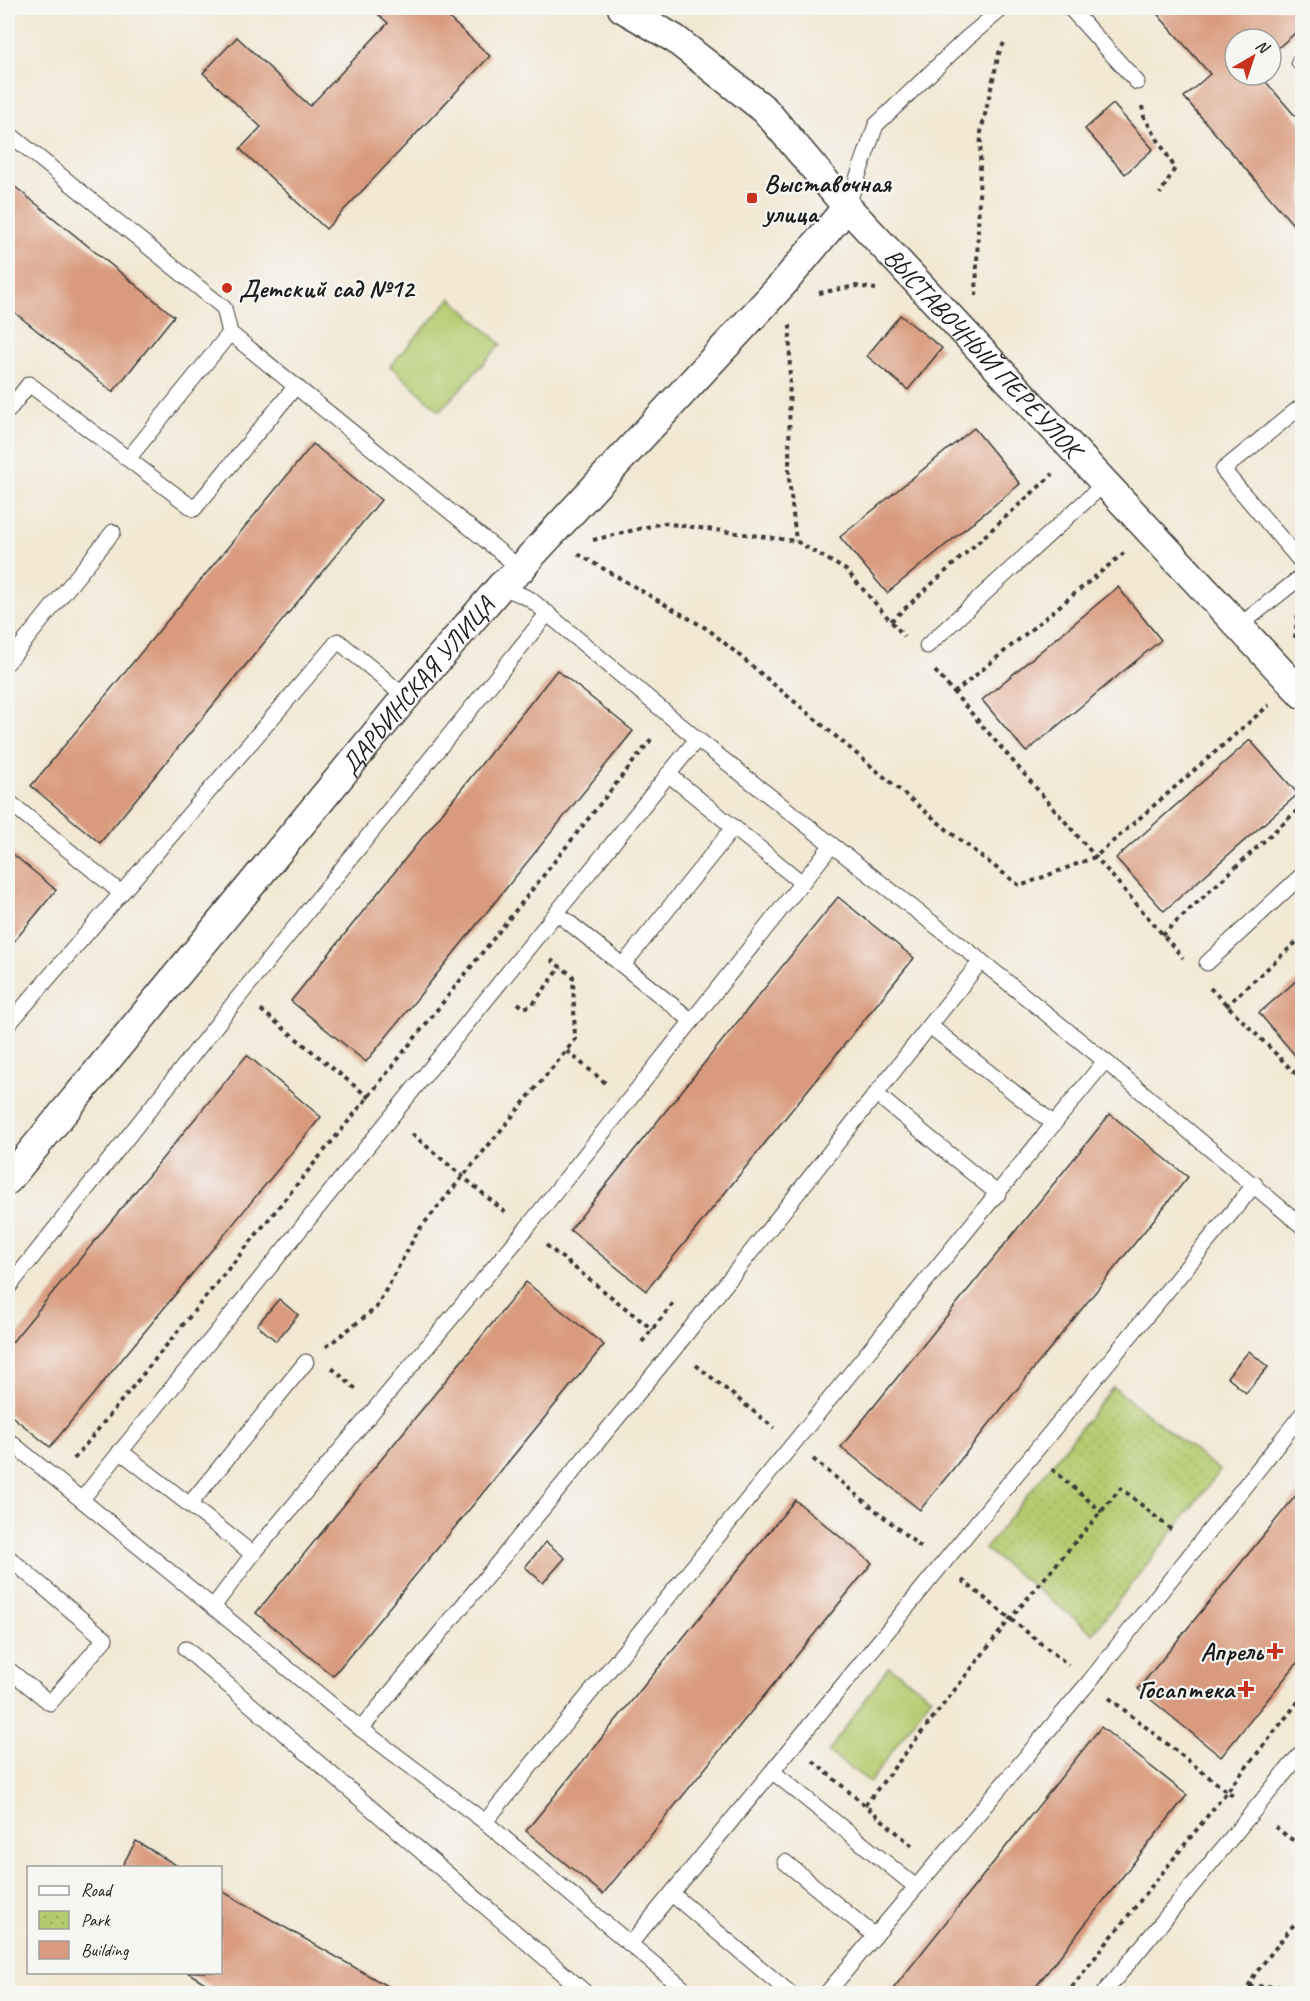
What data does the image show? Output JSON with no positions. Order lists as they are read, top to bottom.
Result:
{
  "streets": {
    "street": ["ВЫСТАВОЧНЫЙ ПЕРЕУЛОК", "ДАРЬИНСКАЯ УЛИЦА"]
  },
  "crossings": [
    ["ВЫСТАВОЧНЫЙ ПЕРЕУЛОК", "ДАРЬИНСКАЯ УЛИЦА"]
  ],
  "places": {
    "transit": ["Выставочная улица"],
    "other": ["Детский сад №12"],
    "health": ["Апрель", "Госаптека"]
  },
  "legend": ["Road", "Park", "Building"],
  "north": "top right"
}
